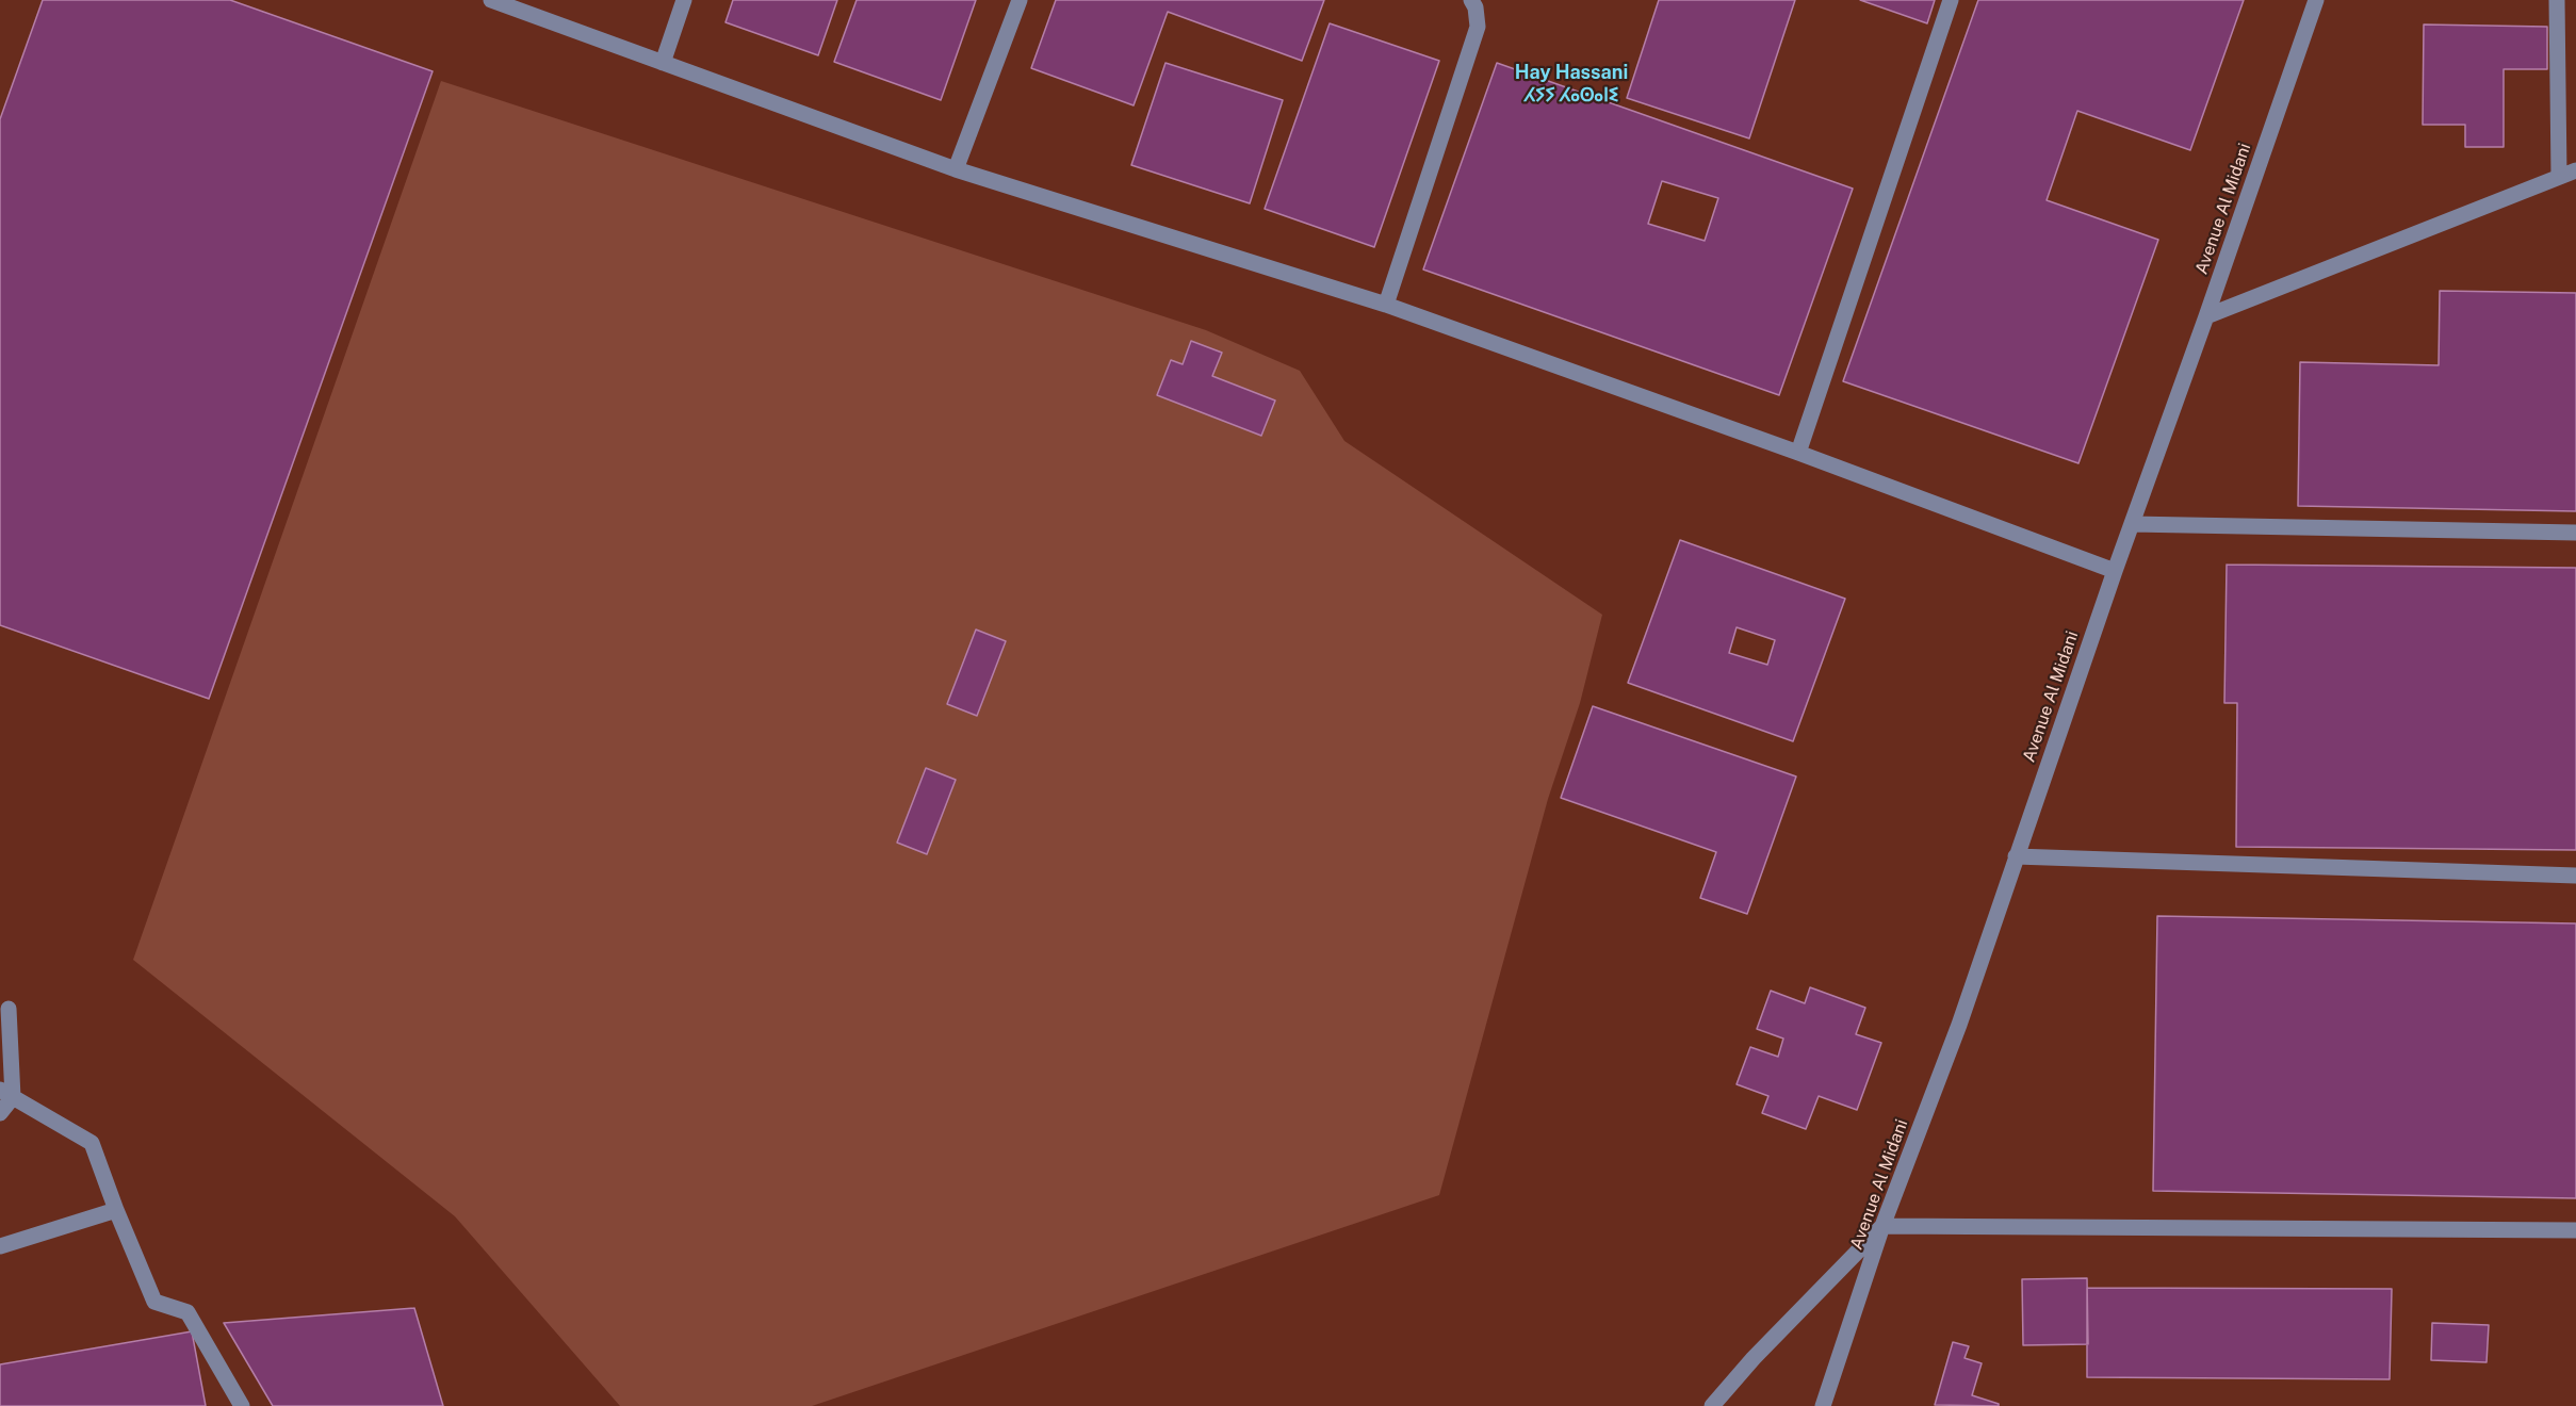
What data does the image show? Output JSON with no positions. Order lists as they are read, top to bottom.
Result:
{
  "streets": {
    "street": ["Avenue Al Midani"]
  },
  "districts": ["Hay Hassani ⵃⵢⵢ ⵃⴰⵙⴰⵏⵉ"]
}
